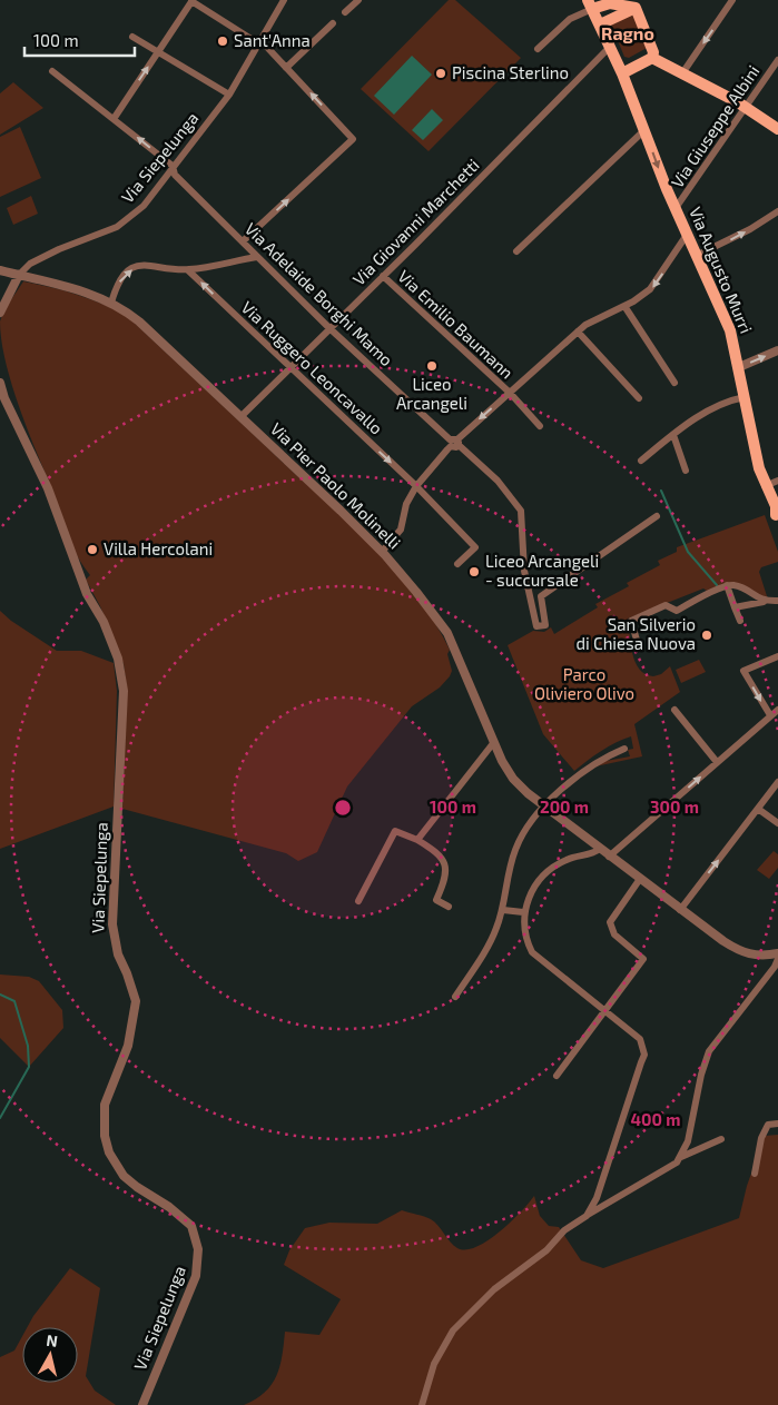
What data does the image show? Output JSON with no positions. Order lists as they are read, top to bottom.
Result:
{
  "streets": {
    "main road": ["Via Augusto Murri"],
    "street": [
      "Via Giuseppe Albini",
      "Via Siepelunga",
      "Via Giovanni Marchetti",
      "Via Adelaide Borghi Mamo",
      "Via Emilio Baumann",
      "Via Ruggero Leoncavallo",
      "Via Pier Paolo Molinelli"
    ]
  },
  "crossings": [
    ["Via Giuseppe Albini", "Via Augusto Murri"],
    ["Via Siepelunga", "Via Adelaide Borghi Mamo"],
    ["Via Siepelunga", "Via Pier Paolo Molinelli"],
    ["Via Giovanni Marchetti", "Via Augusto Murri"],
    ["Via Giovanni Marchetti", "Via Adelaide Borghi Mamo"],
    ["Via Giovanni Marchetti", "Via Emilio Baumann"],
    ["Via Giovanni Marchetti", "Via Ruggero Leoncavallo"],
    ["Via Giovanni Marchetti", "Via Pier Paolo Molinelli"]
  ],
  "districts": ["Ragno"],
  "parks": ["Parco Oliviero Olivo"],
  "places": [
    "Sant'Anna",
    "Piscina Sterlino",
    "Liceo Arcangeli",
    "Villa Hercolani",
    "Liceo Arcangeli - succursale",
    "San Silverio di Chiesa Nuova"
  ],
  "scale_bar": "100 m",
  "north": "top",
  "rings": [
    "100 m",
    "200 m",
    "300 m",
    "400 m"
  ]
}
